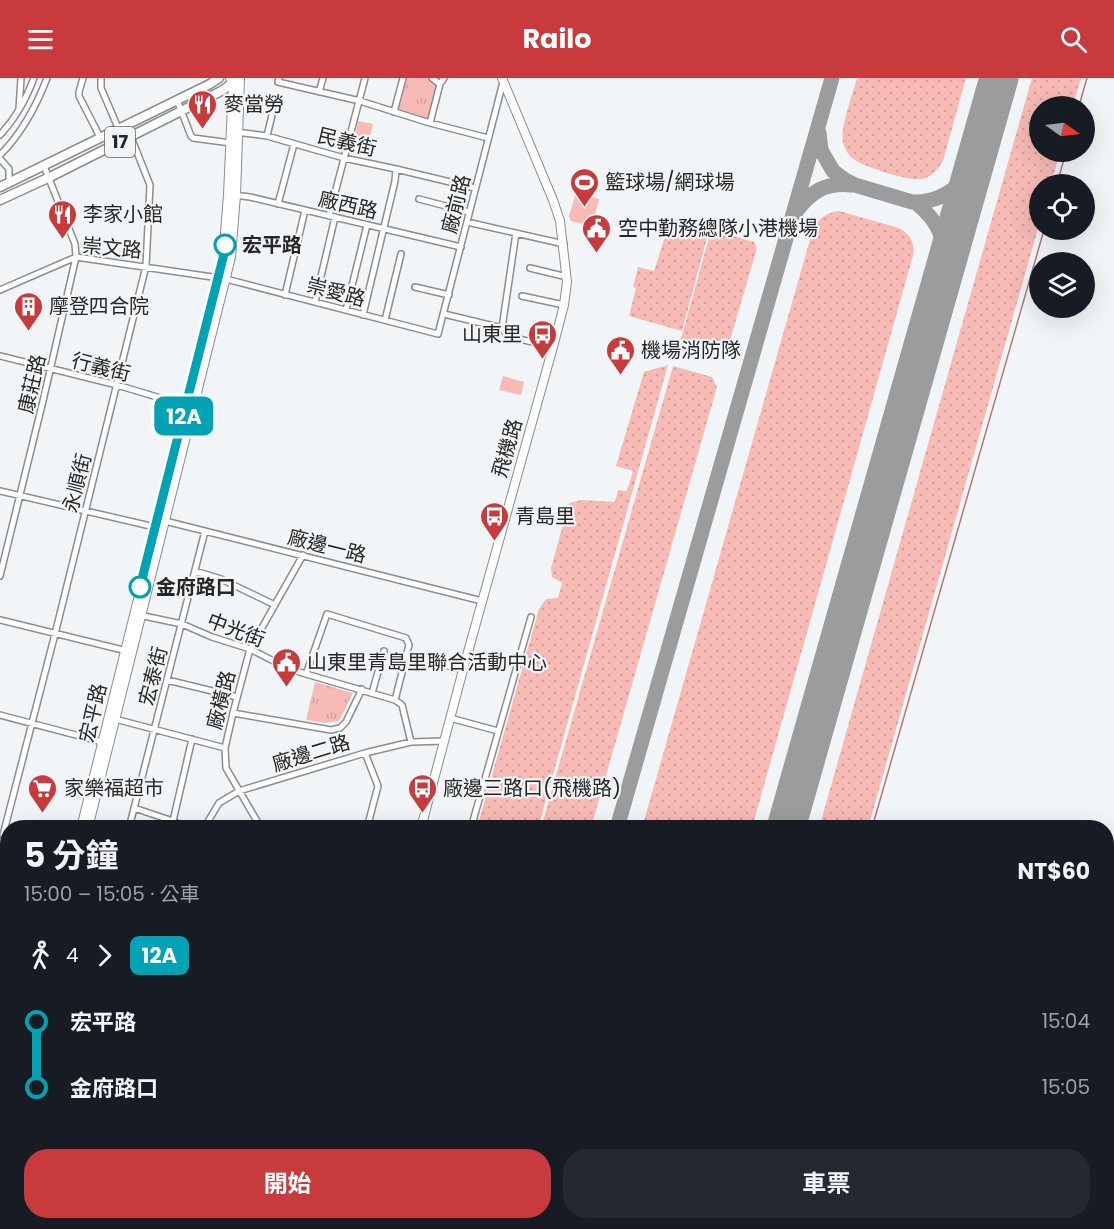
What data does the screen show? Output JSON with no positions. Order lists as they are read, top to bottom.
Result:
{
  "streets": {
    "main road": ["17"],
    "street": [
      "民義街",
      "廠前路",
      "廠西路",
      "崇文路",
      "崇愛路",
      "行義街",
      "康莊路",
      "飛機路",
      "永順街",
      "廠邊一路",
      "中光街",
      "宏泰街",
      "廠橫路",
      "宏平路",
      "廠邊二路"
    ]
  },
  "crossings": [
    ["17", "康莊路"],
    ["17", "永順街"],
    ["17", "宏平路"],
    ["民義街", "廠西路"],
    ["民義街", "崇愛路"],
    ["民義街", "宏平路"],
    ["廠前路", "廠西路"],
    ["廠前路", "崇愛路"],
    ["廠前路", "飛機路"],
    ["廠西路", "宏平路"],
    ["崇文路", "崇愛路"],
    ["崇文路", "康莊路"],
    ["崇文路", "永順街"],
    ["崇文路", "宏平路"],
    ["崇愛路", "宏平路"],
    ["行義街", "康莊路"],
    ["行義街", "永順街"],
    ["行義街", "宏平路"],
    ["康莊路", "廠邊一路"],
    ["飛機路", "廠邊一路"],
    ["飛機路", "廠邊二路"],
    ["永順街", "廠邊一路"],
    ["廠邊一路", "宏泰街"],
    ["廠邊一路", "廠橫路"],
    ["廠邊一路", "宏平路"],
    ["中光街", "宏泰街"],
    ["中光街", "廠橫路"],
    ["中光街", "宏平路"],
    ["廠橫路", "廠邊二路"]
  ],
  "places": {
    "restaurant": ["麥當勞", "李家小館"],
    "sports": ["籃球場/網球場"],
    "other": ["宏平路", "金府路口"],
    "public building": ["空中勤務總隊小港機場", "機場消防隊", "山東里青島里聯合活動中心"],
    "building": ["摩登四合院"],
    "bus stop": ["山東里", "青島里", "廠邊三路口(飛機路)"],
    "supermarket": ["家樂福超市"]
  },
  "lines": ["bus line 12A"],
  "north": "right",
  "page": {
    "header": "Railo",
    "on_map": "12A",
    "heading": ["5 分鐘", "15:00 – 15:05 · 公車", "NT$60"],
    "legs": ["4", "12A"],
    "list": [
      {
        "name": "宏平路",
        "value": "15:04"
      },
      {
        "name": "金府路口",
        "value": "15:05"
      }
    ],
    "buttons": ["開始", "車票"]
  }
}
